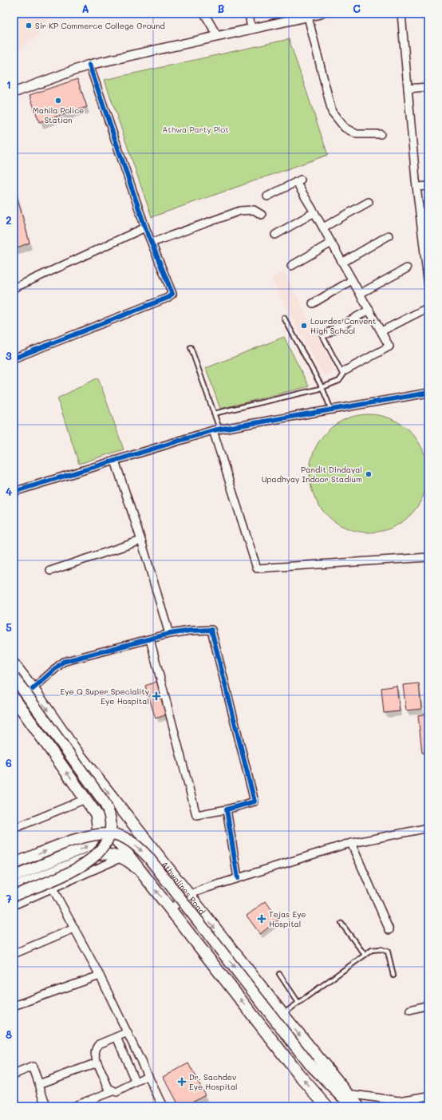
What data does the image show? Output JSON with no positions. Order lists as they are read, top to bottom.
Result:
{
  "streets": {
    "main road": ["Athwalines Road"]
  },
  "parks": ["Athwa Party Plot"],
  "places": {
    "other": [
      "Sir KP Commerce College Ground",
      "Mahila Police Station",
      "Lourdes Convent High School",
      "Pandit Dindayal Upadhyay Indoor Stadium"
    ],
    "health": ["Eye Q Super Speciality Eye Hospital", "Tejas Eye Hospital", "Dr. Sachdev Eye Hospital"]
  },
  "grid": {
    "columns": ["A", "B", "C"],
    "rows": [
      "1",
      "2",
      "3",
      "4",
      "5",
      "6",
      "7",
      "8"
    ]
  }
}
